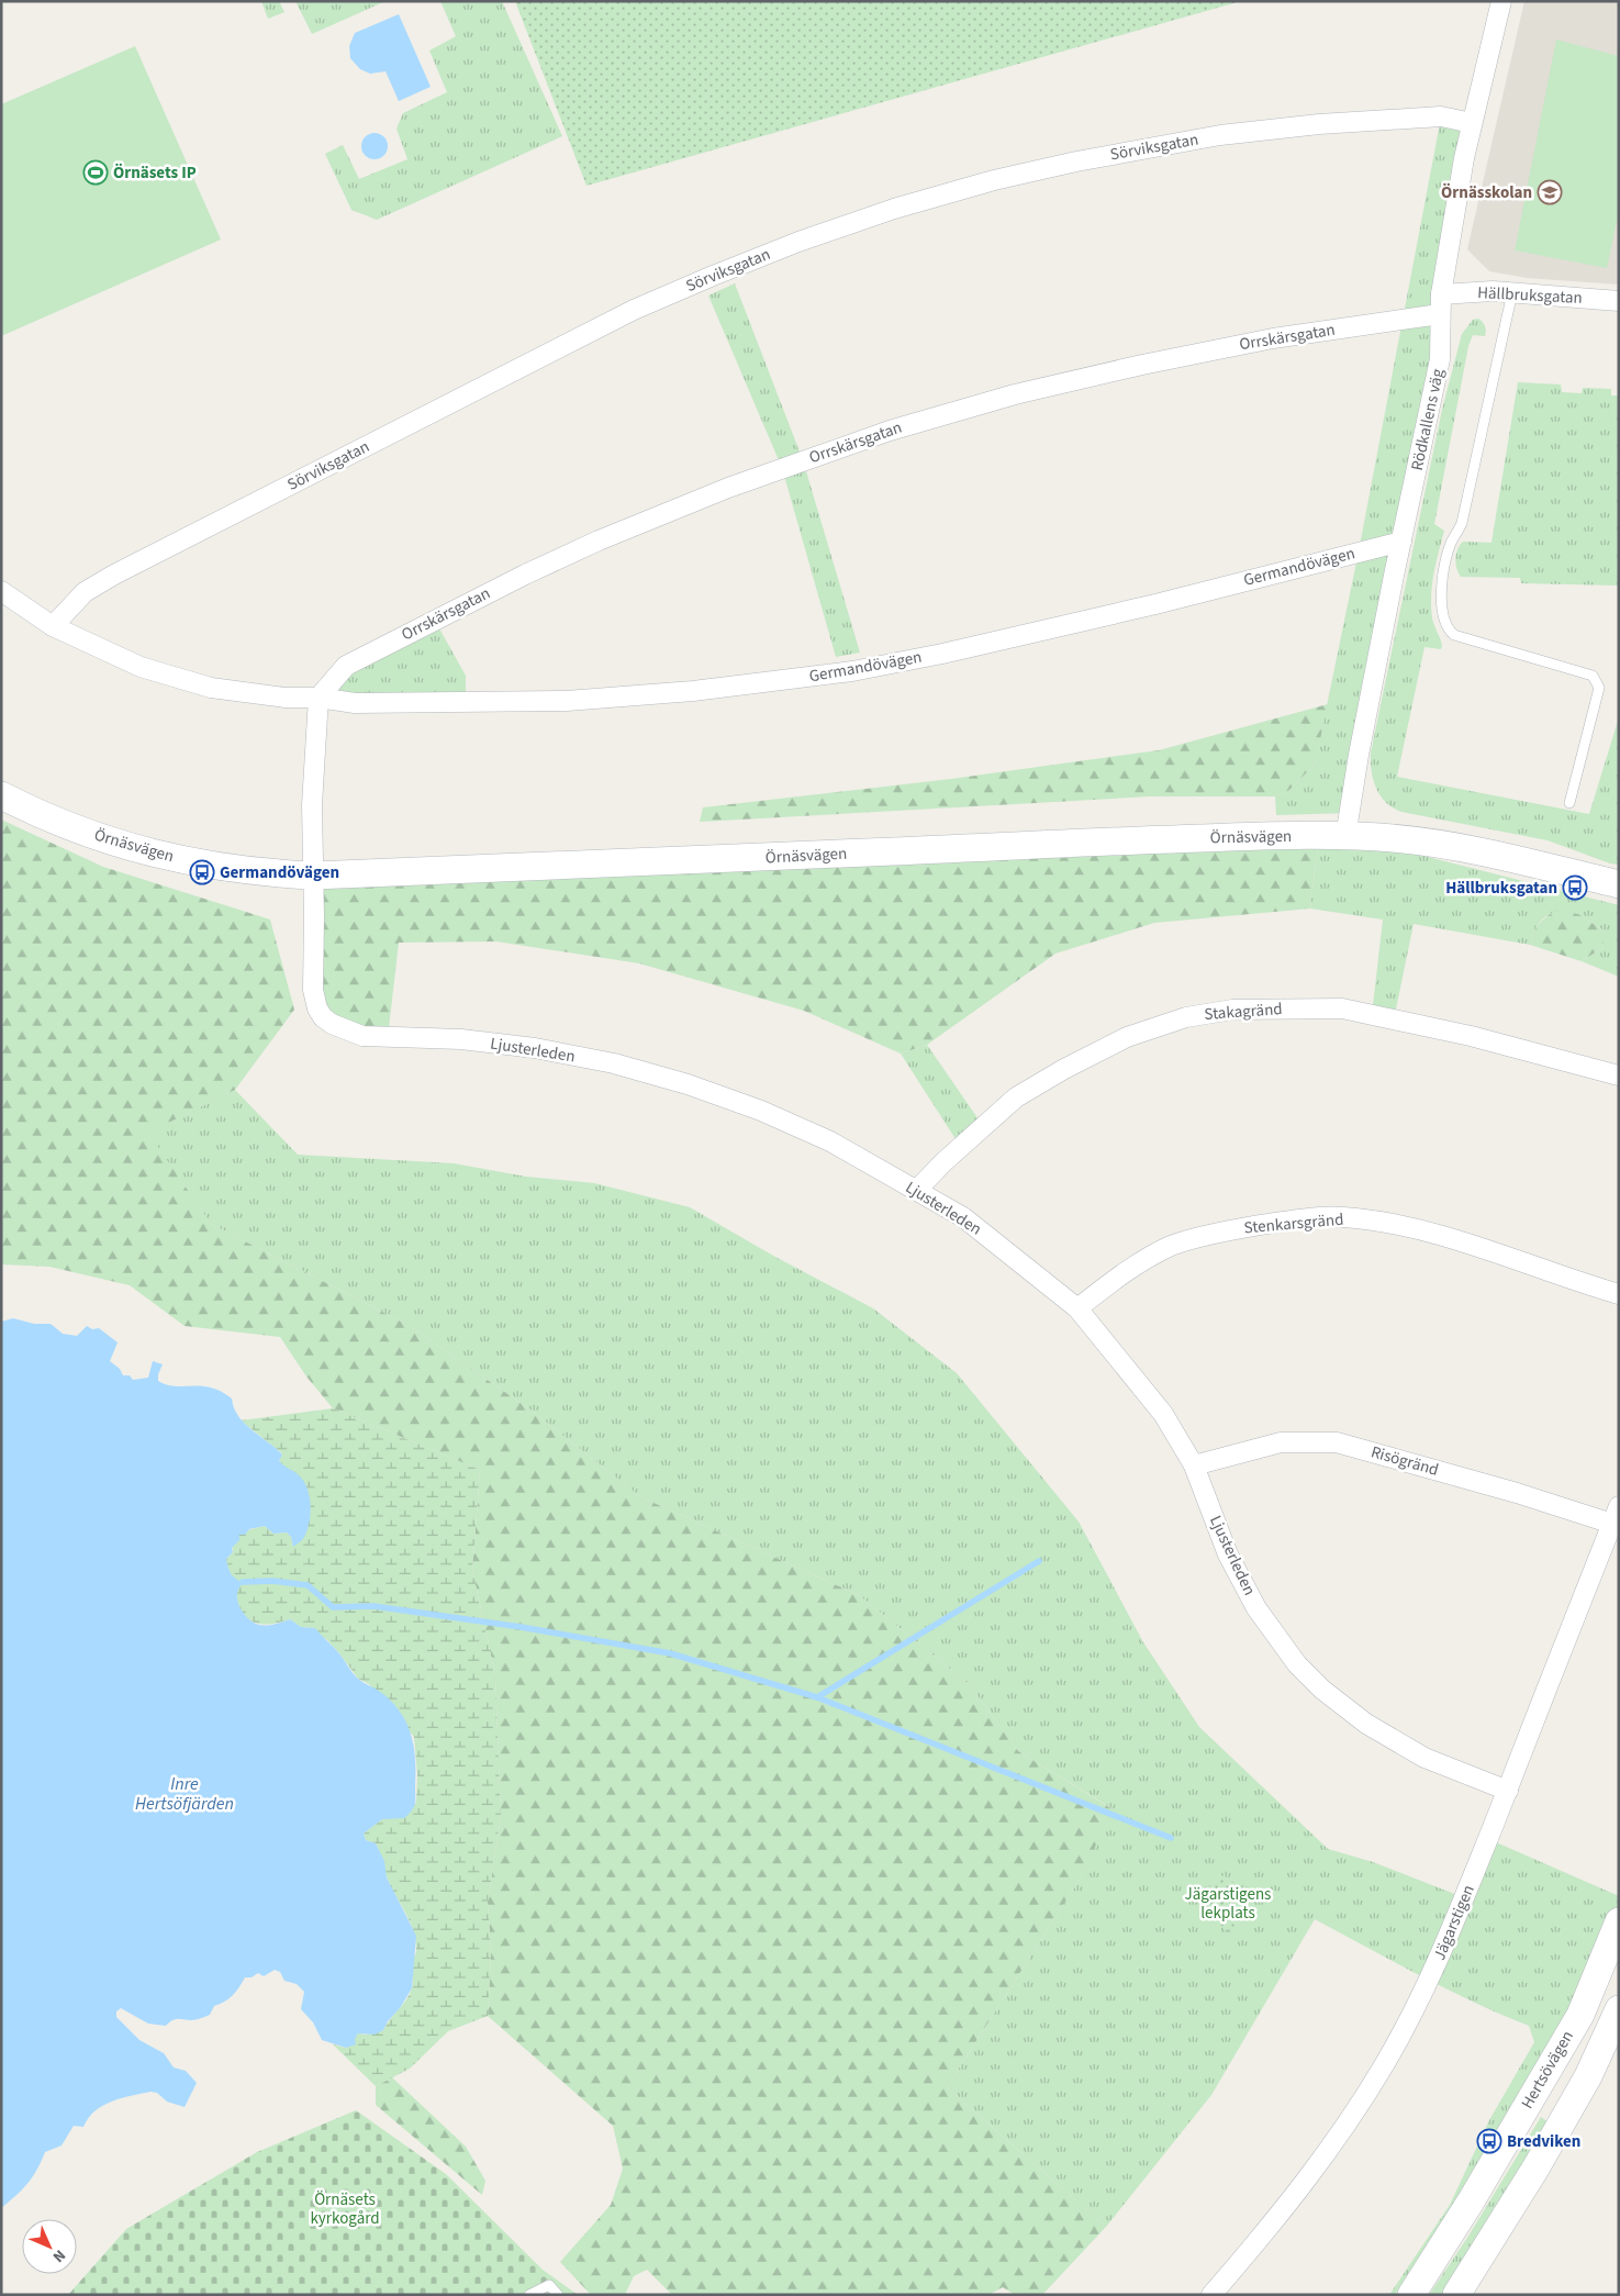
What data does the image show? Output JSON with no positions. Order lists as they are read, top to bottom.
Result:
{
  "streets": {
    "street": [
      "Sörviksgatan",
      "Hällbruksgatan",
      "Orrskärsgatan",
      "Rödkallens väg",
      "Germandövägen",
      "Örnäsvägen",
      "Stakagränd",
      "Ljusterleden",
      "Stenkarsgränd",
      "Risögränd",
      "Jägarstigen",
      "Hertsövägen"
    ]
  },
  "crossings": [
    ["Sörviksgatan", "Rödkallens väg"],
    ["Sörviksgatan", "Germandövägen"],
    ["Hällbruksgatan", "Rödkallens väg"],
    ["Orrskärsgatan", "Rödkallens väg"],
    ["Orrskärsgatan", "Germandövägen"],
    ["Rödkallens väg", "Germandövägen"],
    ["Rödkallens väg", "Örnäsvägen"],
    ["Örnäsvägen", "Ljusterleden"],
    ["Stakagränd", "Ljusterleden"],
    ["Ljusterleden", "Stenkarsgränd"],
    ["Ljusterleden", "Risögränd"],
    ["Ljusterleden", "Jägarstigen"],
    ["Risögränd", "Jägarstigen"]
  ],
  "water": ["Inre Hertsöfjärden"],
  "parks": ["Jägarstigens lekplats", "Örnäsets kyrkogård"],
  "places": {
    "sports": ["Örnäsets IP"],
    "school or university": ["Örnässkolan"],
    "bus stop": ["Germandövägen", "Hällbruksgatan", "Bredviken"]
  },
  "north": "bottom right"
}
